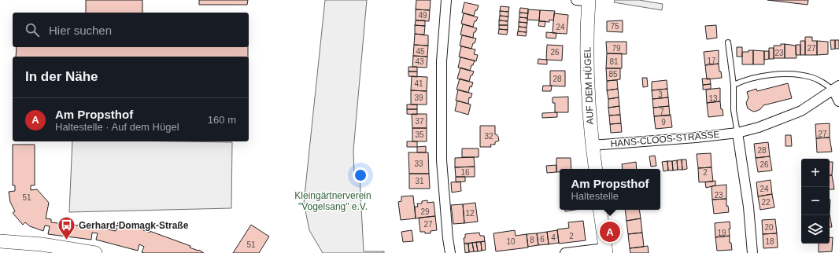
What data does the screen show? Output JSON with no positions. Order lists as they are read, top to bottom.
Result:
{
  "streets": {
    "street": ["AUF DEM HÜGEL", "HANS-CLOOS-STRASSE"]
  },
  "crossings": [
    ["AUF DEM HÜGEL", "HANS-CLOOS-STRASSE"]
  ],
  "parks": ["Kleingärtnerverein \"Vogelsang\" e.V."],
  "places": {
    "bus stop": ["Gerhard-Domagk-Straße"]
  },
  "house_numbers": [
    "49",
    "75",
    "24",
    "79",
    "27",
    "45",
    "26",
    "23",
    "17",
    "43",
    "81",
    "85",
    "28",
    "41",
    "3",
    "39",
    "13",
    "7",
    "37",
    "9",
    "27",
    "35",
    "32",
    "28",
    "33",
    "26",
    "16",
    "2",
    "31",
    "24",
    "23",
    "51",
    "22",
    "29",
    "12",
    "27",
    "20",
    "19",
    "2",
    "4",
    "6",
    "8",
    "10",
    "18",
    "51"
  ],
  "page": {
    "search": "Hier suchen",
    "heading": "In der Nähe",
    "list": [
      {
        "mark": "A",
        "name": "Am Propsthof",
        "note": "Haltestelle · Auf dem Hügel",
        "value": "160 m"
      }
    ],
    "map_buttons": ["+", "−"],
    "popup": ["Am Propsthof", "Haltestelle"],
    "pins": "A"
  }
}
